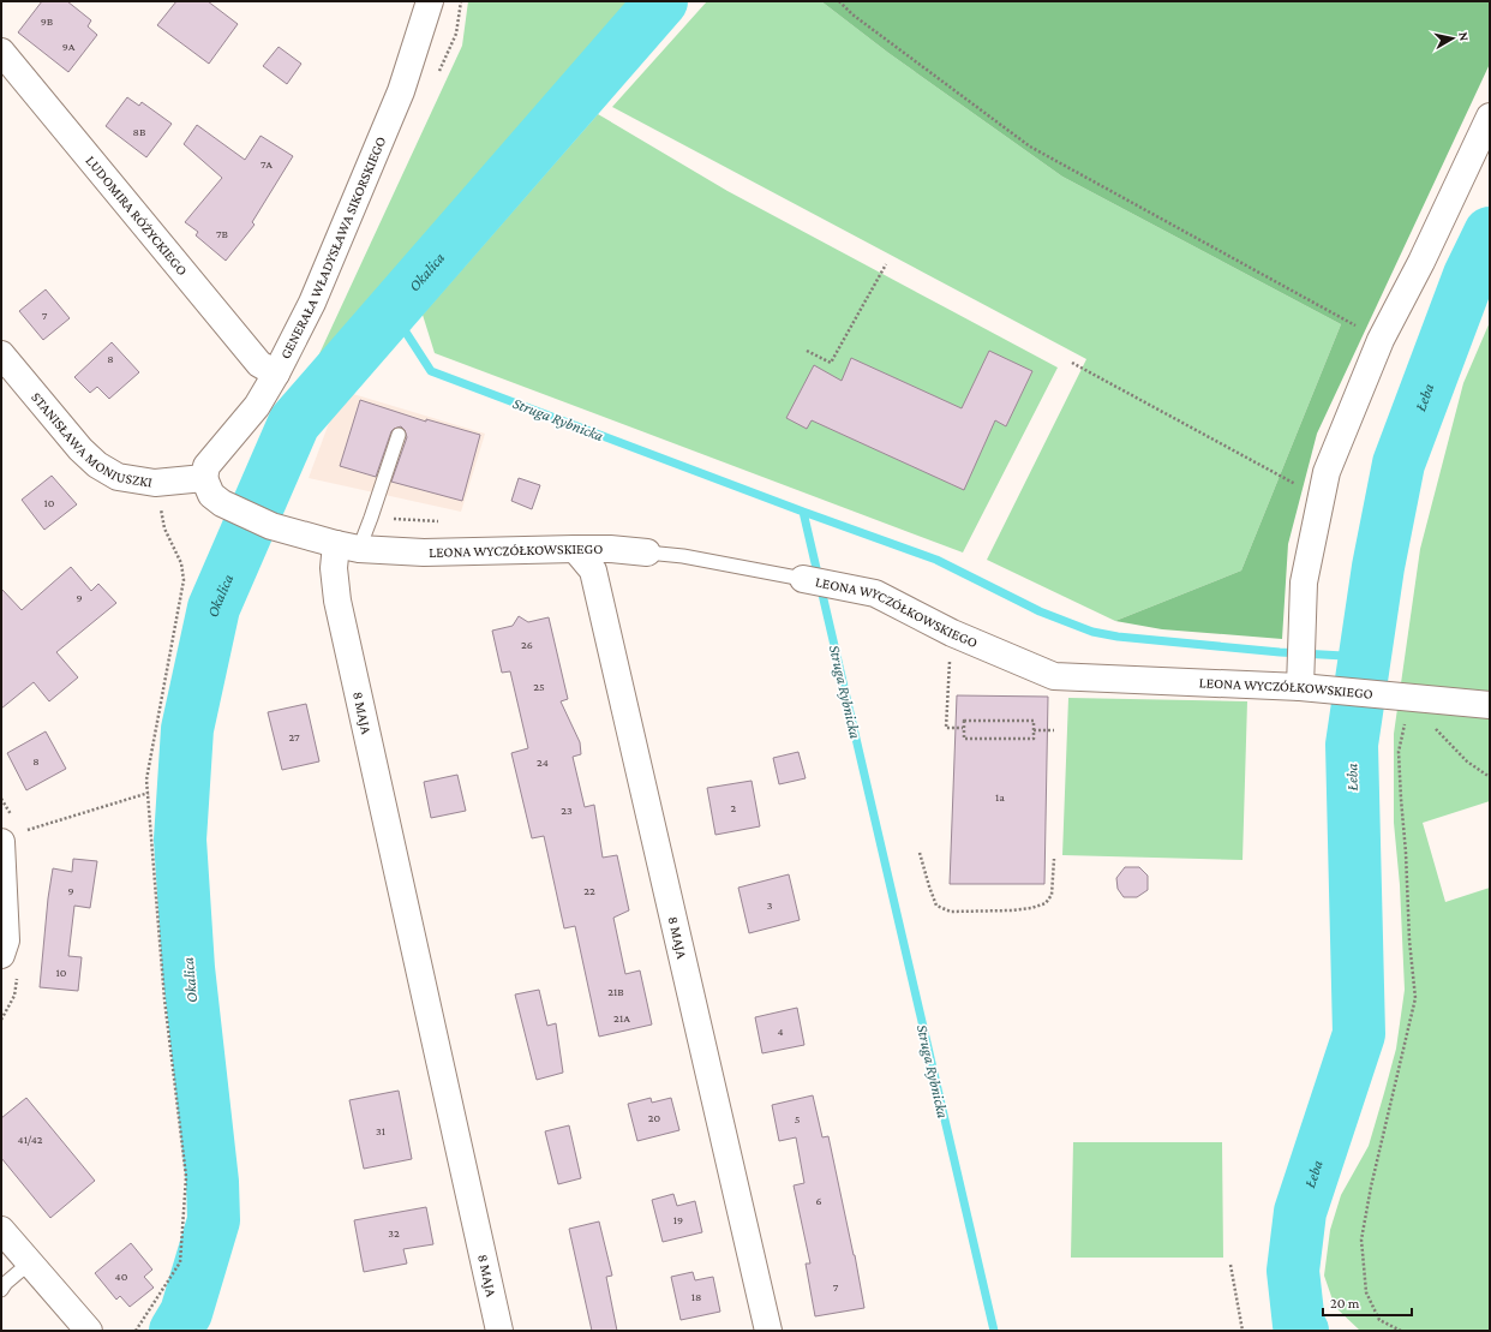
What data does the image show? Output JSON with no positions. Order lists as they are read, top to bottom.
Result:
{
  "streets": {
    "street": [
      "LUDOMIRA RÓŻYCKIEGO",
      "GENERAŁA WŁADYSŁAWA SIKORSKIEGO",
      "STANISŁAWA MONIUSZKI",
      "LEONA WYCZÓŁKOWSKIEGO",
      "8 MAJA"
    ]
  },
  "crossings": [
    ["LUDOMIRA RÓŻYCKIEGO", "GENERAŁA WŁADYSŁAWA SIKORSKIEGO"],
    ["GENERAŁA WŁADYSŁAWA SIKORSKIEGO", "STANISŁAWA MONIUSZKI"],
    ["GENERAŁA WŁADYSŁAWA SIKORSKIEGO", "LEONA WYCZÓŁKOWSKIEGO"],
    ["STANISŁAWA MONIUSZKI", "LEONA WYCZÓŁKOWSKIEGO"],
    ["LEONA WYCZÓŁKOWSKIEGO", "8 MAJA"]
  ],
  "water": ["Okalica", "Łeba", "Struga Rybnicka"],
  "house_numbers": [
    "9B",
    "9A",
    "8B",
    "7A",
    "7B",
    "7",
    "8",
    "10",
    "9",
    "26",
    "25",
    "27",
    "8",
    "24",
    "1a",
    "2",
    "23",
    "9",
    "22",
    "3",
    "10",
    "21B",
    "21A",
    "4",
    "20",
    "5",
    "31",
    "41/42",
    "6",
    "19",
    "32",
    "40",
    "7",
    "18"
  ],
  "scale_bar": "20 m",
  "north": "right"
}
